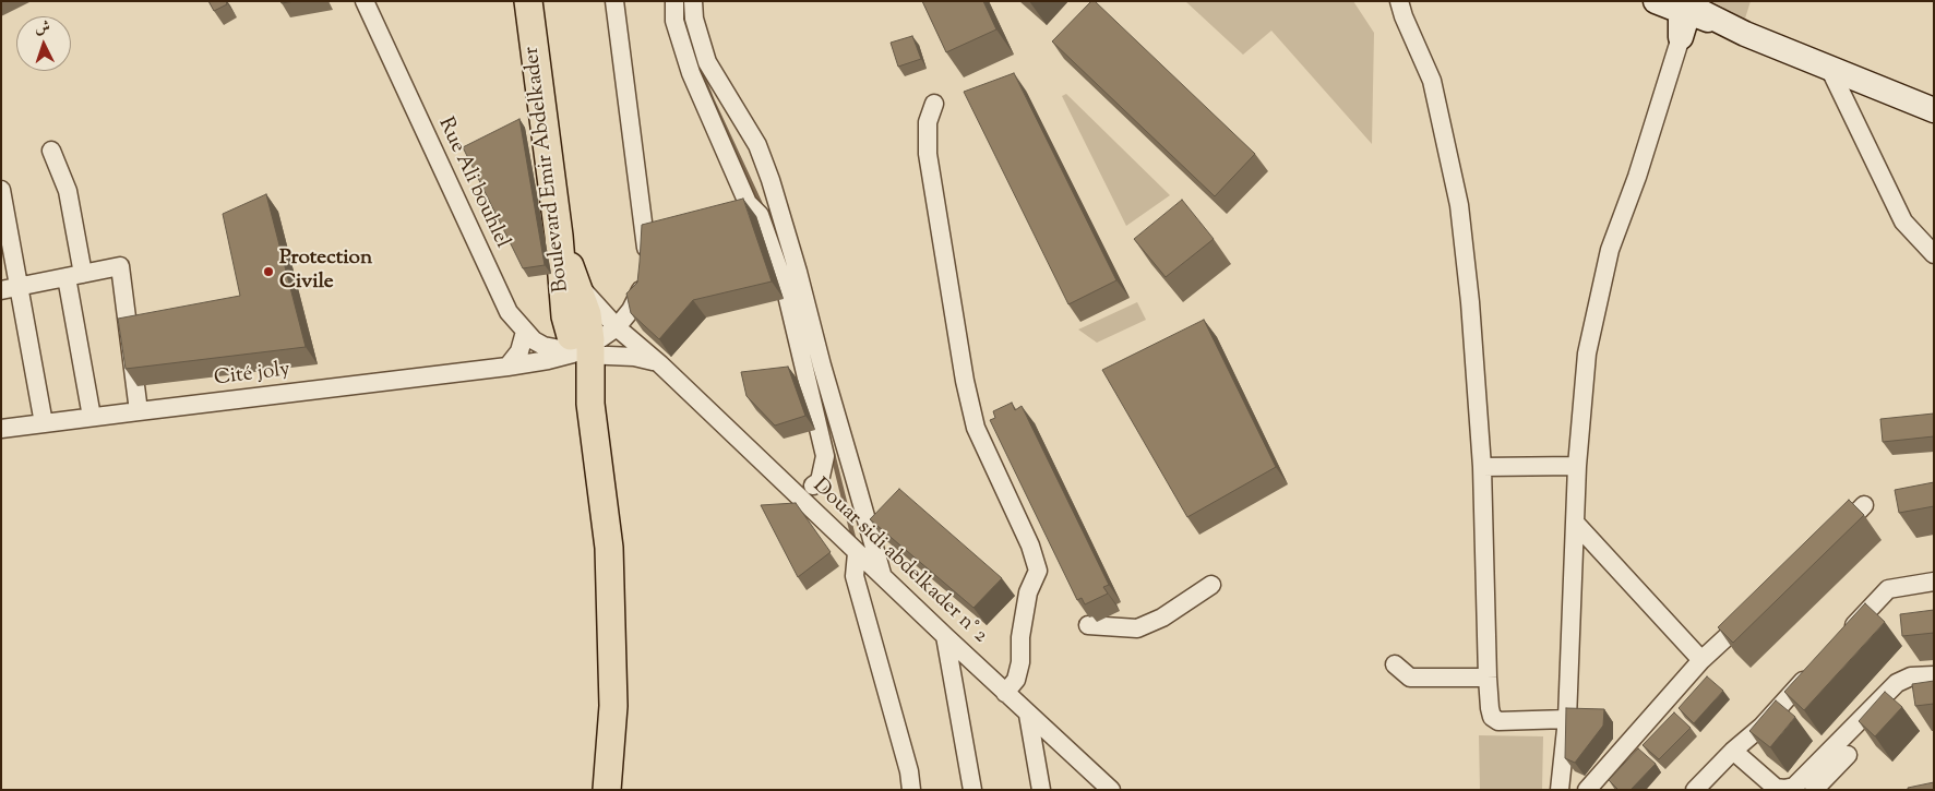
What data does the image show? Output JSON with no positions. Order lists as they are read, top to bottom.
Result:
{
  "streets": {
    "main road": ["Boulevard Emir Abdelkader"],
    "street": ["Rue Ali bouhlel", "Cité joly", "Douar sidi abdelkader n° 2"]
  },
  "crossings": [
    ["Boulevard Emir Abdelkader", "Cité joly"],
    ["Boulevard Emir Abdelkader", "Douar sidi abdelkader n° 2"],
    ["Cité joly", "Douar sidi abdelkader n° 2"]
  ],
  "places": ["Protection Civile"],
  "north": "top"
}
